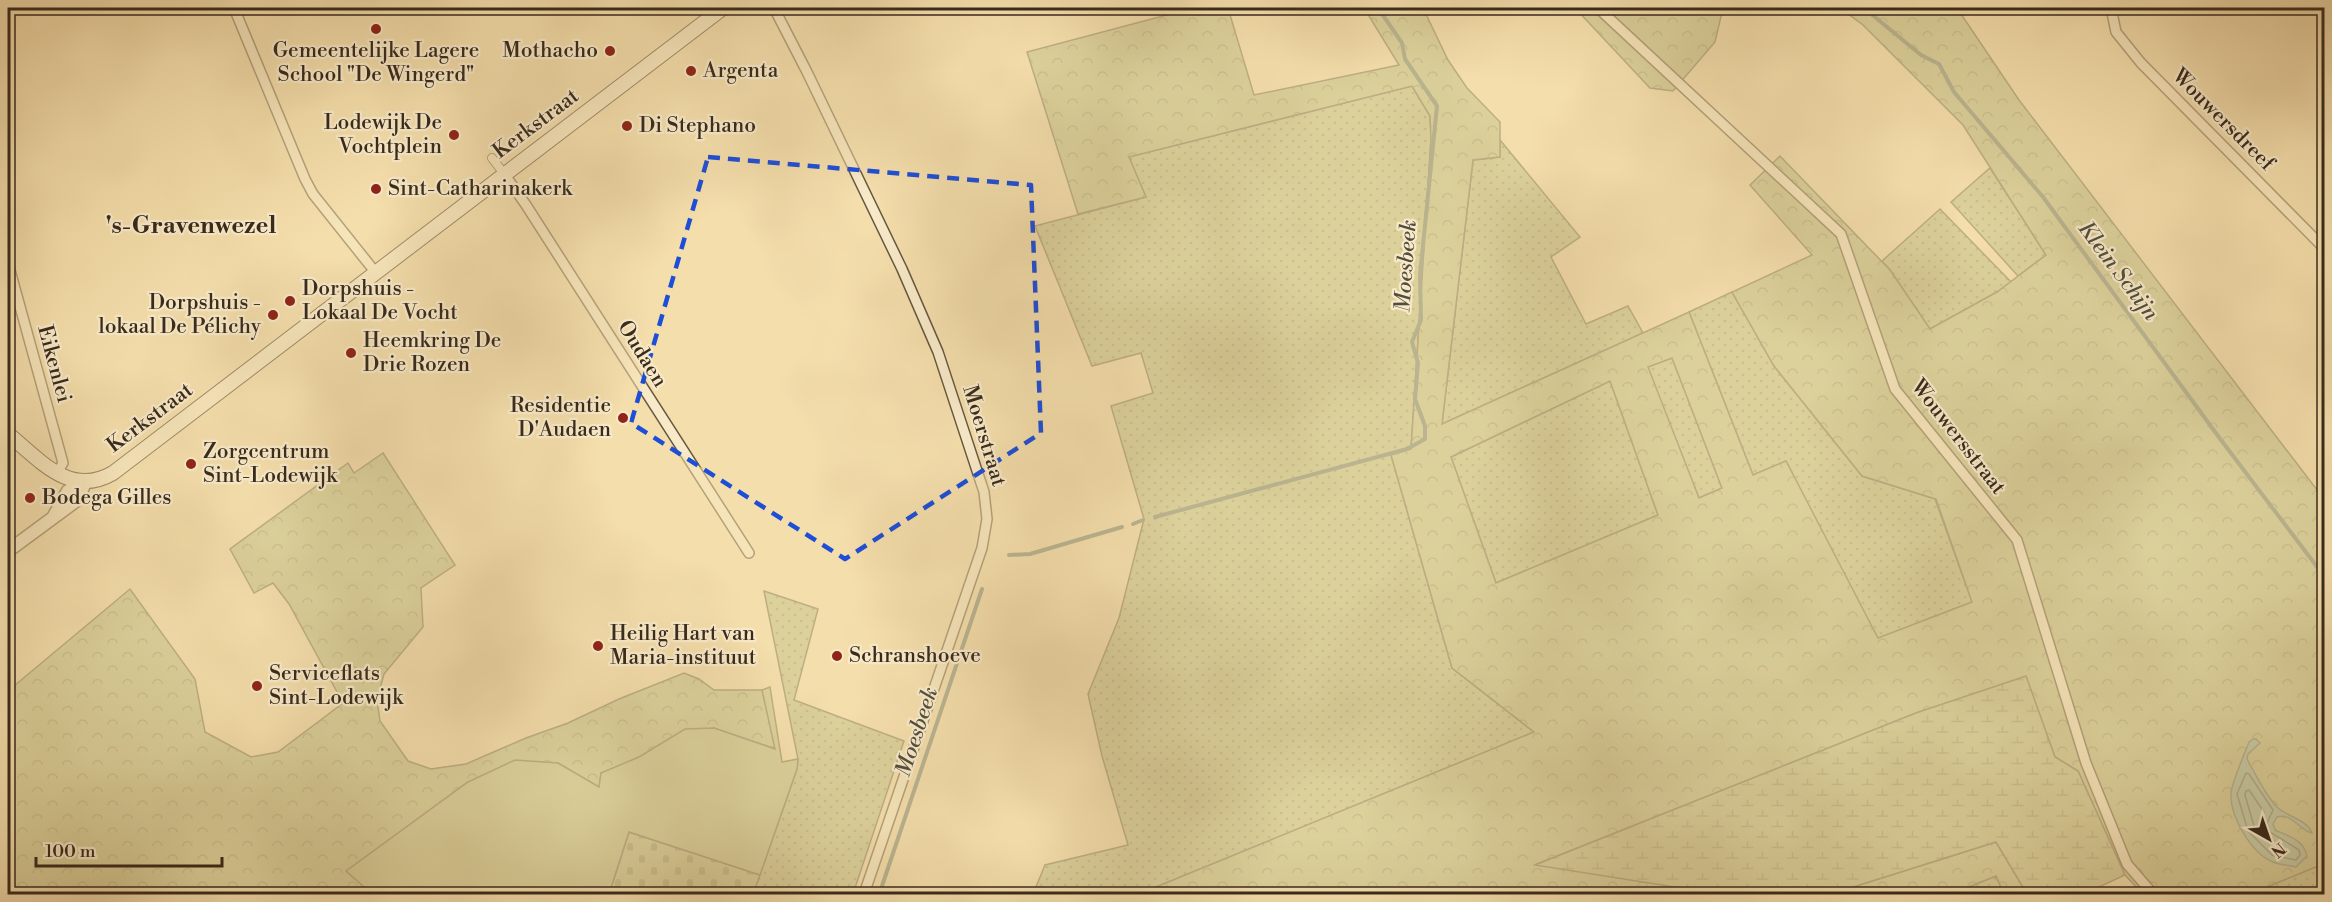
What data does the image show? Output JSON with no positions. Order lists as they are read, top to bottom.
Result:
{
  "streets": {
    "main road": ["Kerkstraat"],
    "street": [
      "Wouwersdreef",
      "Oudaen",
      "Eikenlei",
      "Moerstraat",
      "Wouwersstraat"
    ]
  },
  "crossings": [
    ["Kerkstraat", "Oudaen"]
  ],
  "districts": ["'s-Gravenwezel"],
  "water": ["Moesbeek", "Klein Schijn"],
  "places": [
    "Gemeentelijke Lagere School \"De Wingerd\"",
    "Mothacho",
    "Argenta",
    "Di Stephano",
    "Lodewijk De Vochtplein",
    "Sint-Catharinakerk",
    "Dorpshuis - Lokaal De Vocht",
    "Dorpshuis - lokaal De Pélichy",
    "Heemkring De Drie Rozen",
    "Residentie D'Audaen",
    "Zorgcentrum Sint-Lodewijk",
    "Bodega Gilles",
    "Heilig Hart van Maria-instituut",
    "Schranshoeve",
    "Serviceflats Sint-Lodewijk"
  ],
  "scale_bar": "100 m",
  "north": "bottom right"
}
